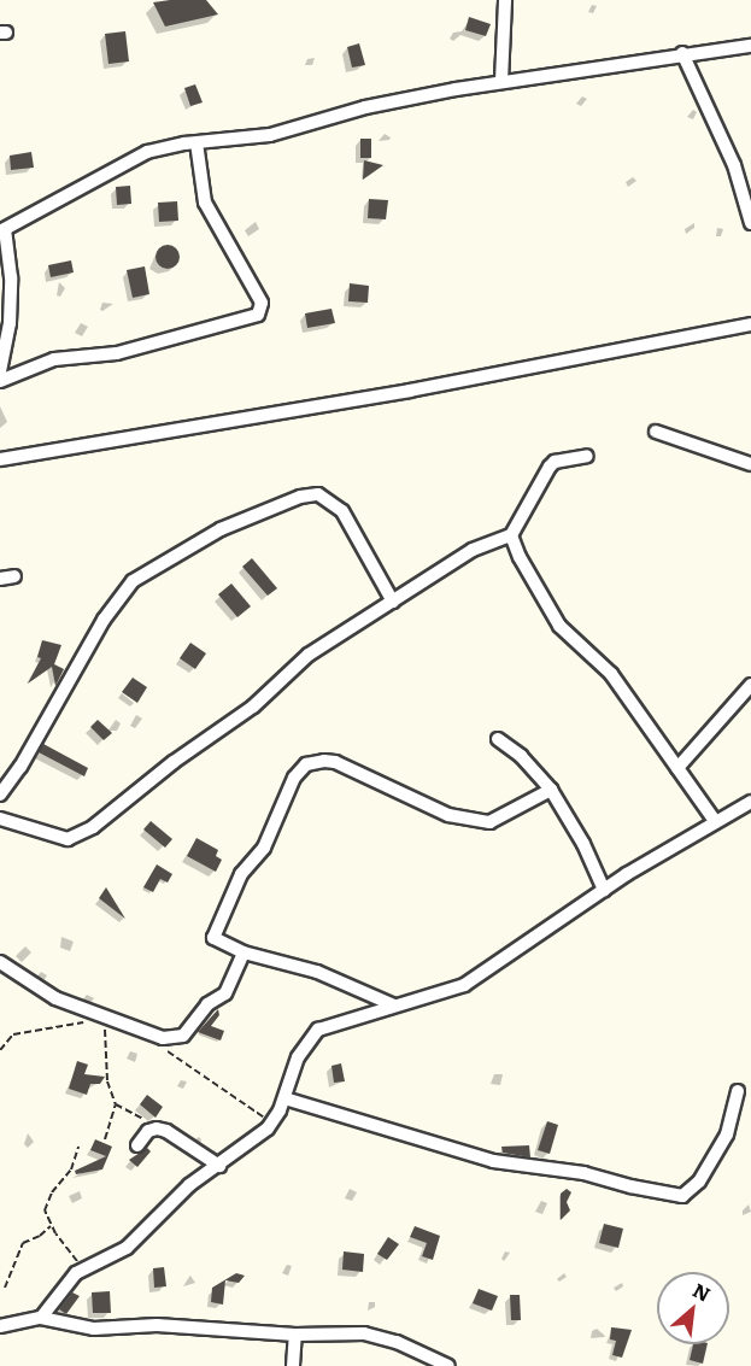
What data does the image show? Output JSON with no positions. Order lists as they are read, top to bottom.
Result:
{
  "north": "top right"
}
